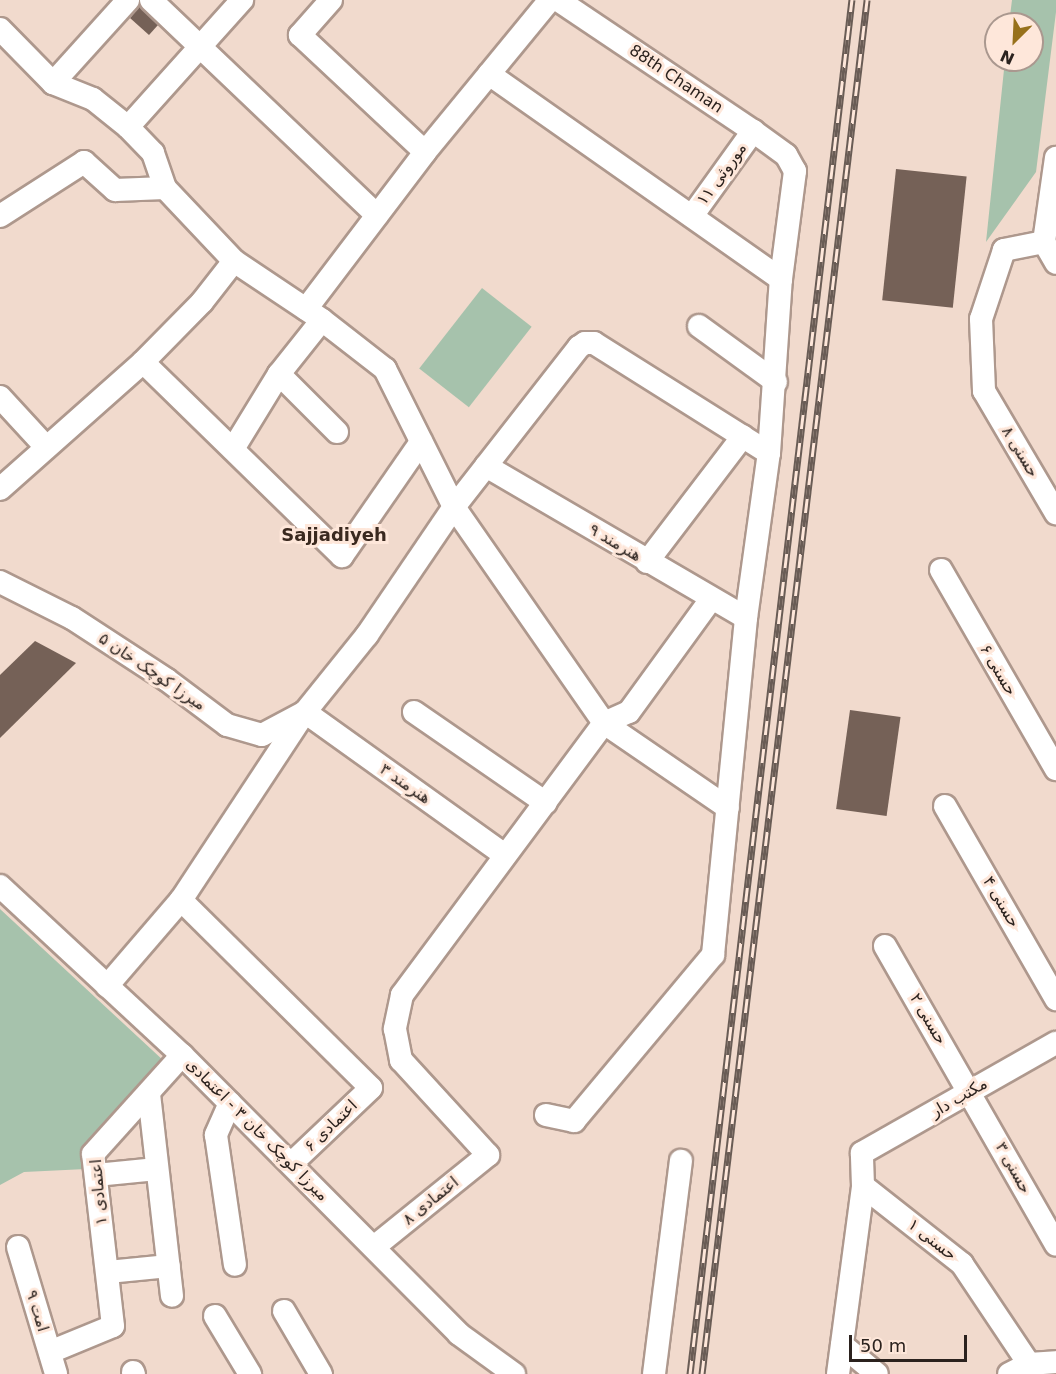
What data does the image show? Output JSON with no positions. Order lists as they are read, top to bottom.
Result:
{
  "streets": {
    "street": [
      "88th Chaman",
      "موروثی ۱۱",
      "حسنی ۸",
      "هنرمند ۹",
      "حسنی ۶",
      "میرزا کوچک خان ۵",
      "هنرمند ۳",
      "حسنی ۴",
      "حسنی ۲",
      "مکتب دار",
      "اعتمادی ۶",
      "میرزا کوچک خان ۳ - اعتمادی",
      "حسنی ۳",
      "اعتمادی ۱",
      "اعتمادی ۸",
      "حسنی ۱",
      "امت ۹"
    ]
  },
  "crossings": [
    ["88th Chaman", "موروثی ۱۱"],
    ["میرزا کوچک خان ۵", "هنرمند ۳"],
    ["هنرمند ۳", "اعتمادی ۸"],
    ["حسنی ۲", "مکتب دار"],
    ["حسنی ۲", "حسنی ۳"],
    ["مکتب دار", "حسنی ۳"],
    ["مکتب دار", "حسنی ۱"],
    ["اعتمادی ۶", "میرزا کوچک خان ۳ - اعتمادی"],
    ["میرزا کوچک خان ۳ - اعتمادی", "اعتمادی ۱"],
    ["میرزا کوچک خان ۳ - اعتمادی", "اعتمادی ۸"],
    ["اعتمادی ۱", "امت ۹"]
  ],
  "districts": ["Sajjadiyeh"],
  "scale_bar": "50 m",
  "north": "bottom left"
}
